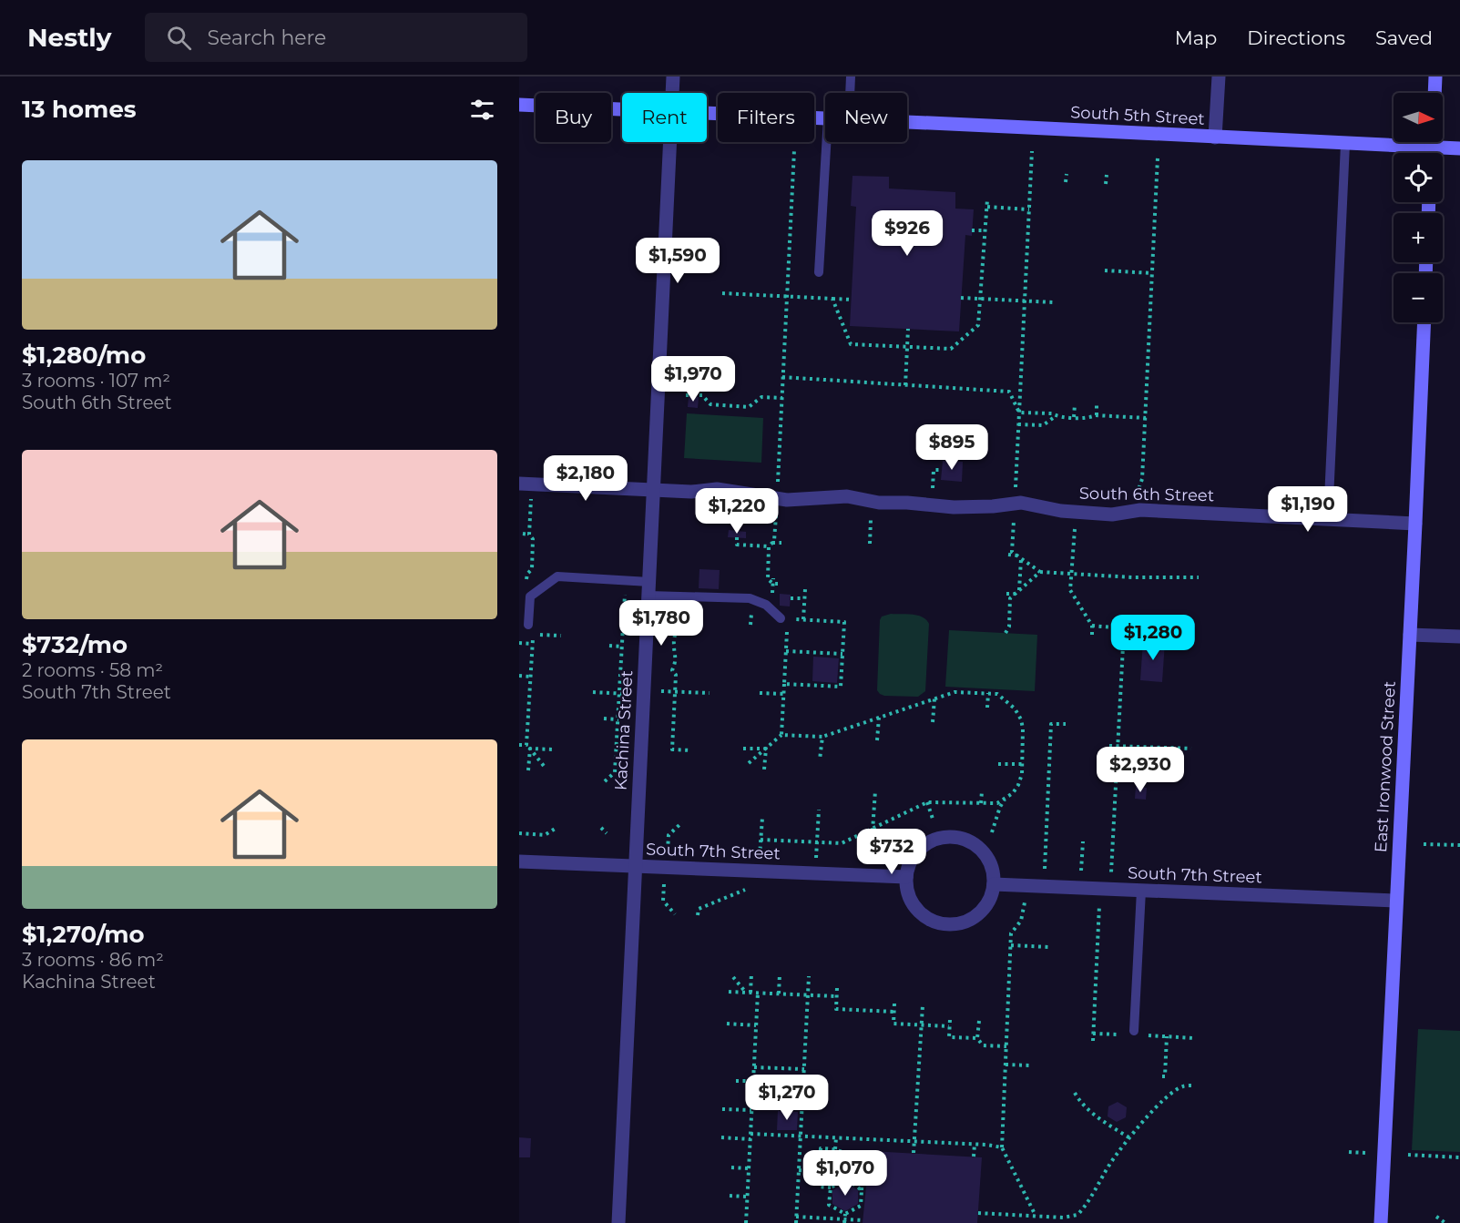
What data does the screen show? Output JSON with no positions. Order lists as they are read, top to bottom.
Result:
{
  "streets": {
    "street": [
      "South 5th Street",
      "South 6th Street",
      "Kachina Street",
      "East Ironwood Street",
      "South 7th Street"
    ]
  },
  "crossings": [
    ["South 6th Street", "Kachina Street"],
    ["South 6th Street", "East Ironwood Street"],
    ["Kachina Street", "South 7th Street"],
    ["East Ironwood Street", "South 7th Street"]
  ],
  "north": "right",
  "page": {
    "header": "Nestly",
    "search": "Search here",
    "nav": ["Map", "Directions", "Saved"],
    "heading": "13 homes",
    "map_buttons": ["+", "−"],
    "chip": [
      "Buy",
      "Rent",
      "Filters",
      "New"
    ],
    "list": [
      {
        "name": "$1,280/mo",
        "note": "3 rooms · 107 m² · South 6th Street"
      },
      {
        "name": "$732/mo",
        "note": "2 rooms · 58 m² · South 7th Street"
      },
      {
        "name": "$1,270/mo",
        "note": "3 rooms · 86 m² · Kachina Street"
      }
    ],
    "price": [
      "$926",
      "$1,590",
      "$1,970",
      "$895",
      "$2,180",
      "$1,190",
      "$1,220",
      "$1,780",
      "$1,280",
      "$2,930",
      "$732",
      "$1,270",
      "$1,070"
    ]
  }
}
